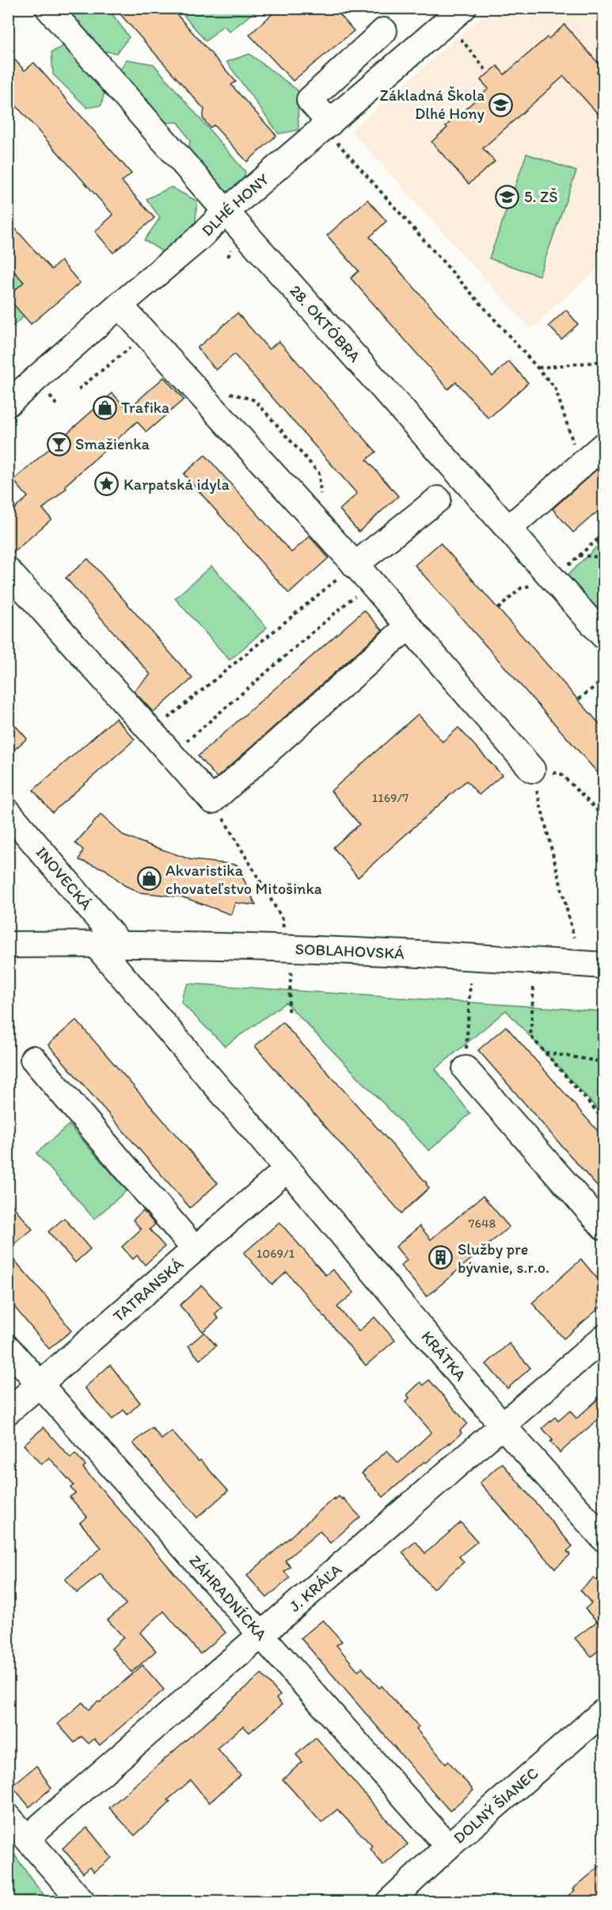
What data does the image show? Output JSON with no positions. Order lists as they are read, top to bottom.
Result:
{
  "streets": {
    "street": [
      "DLHÉ HONY",
      "28. OKTÓBRA",
      "INOVECKÁ",
      "SOBLAHOVSKÁ",
      "TATRANSKÁ",
      "KRÁTKA",
      "J. KRÁĽA",
      "ZÁHRADNÍCKA",
      "DOLNÝ ŠIANEC"
    ]
  },
  "crossings": [
    ["DLHÉ HONY", "28. OKTÓBRA"],
    ["INOVECKÁ", "SOBLAHOVSKÁ"],
    ["TATRANSKÁ", "KRÁTKA"],
    ["TATRANSKÁ", "ZÁHRADNÍCKA"],
    ["KRÁTKA", "J. KRÁĽA"],
    ["J. KRÁĽA", "ZÁHRADNÍCKA"],
    ["ZÁHRADNÍCKA", "DOLNÝ ŠIANEC"]
  ],
  "places": {
    "school or university": ["Základná Škola Dlhé Hony", "5. ZŠ"],
    "shop": ["Trafika", "Akvaristika chovateľstvo Mitošinka"],
    "bar": ["Smažienka"],
    "place": ["Karpatská idyla"],
    "building": ["Služby pre bývanie, s.r.o."]
  },
  "house_numbers": ["1169/7", "7648", "1069/1"]
}
